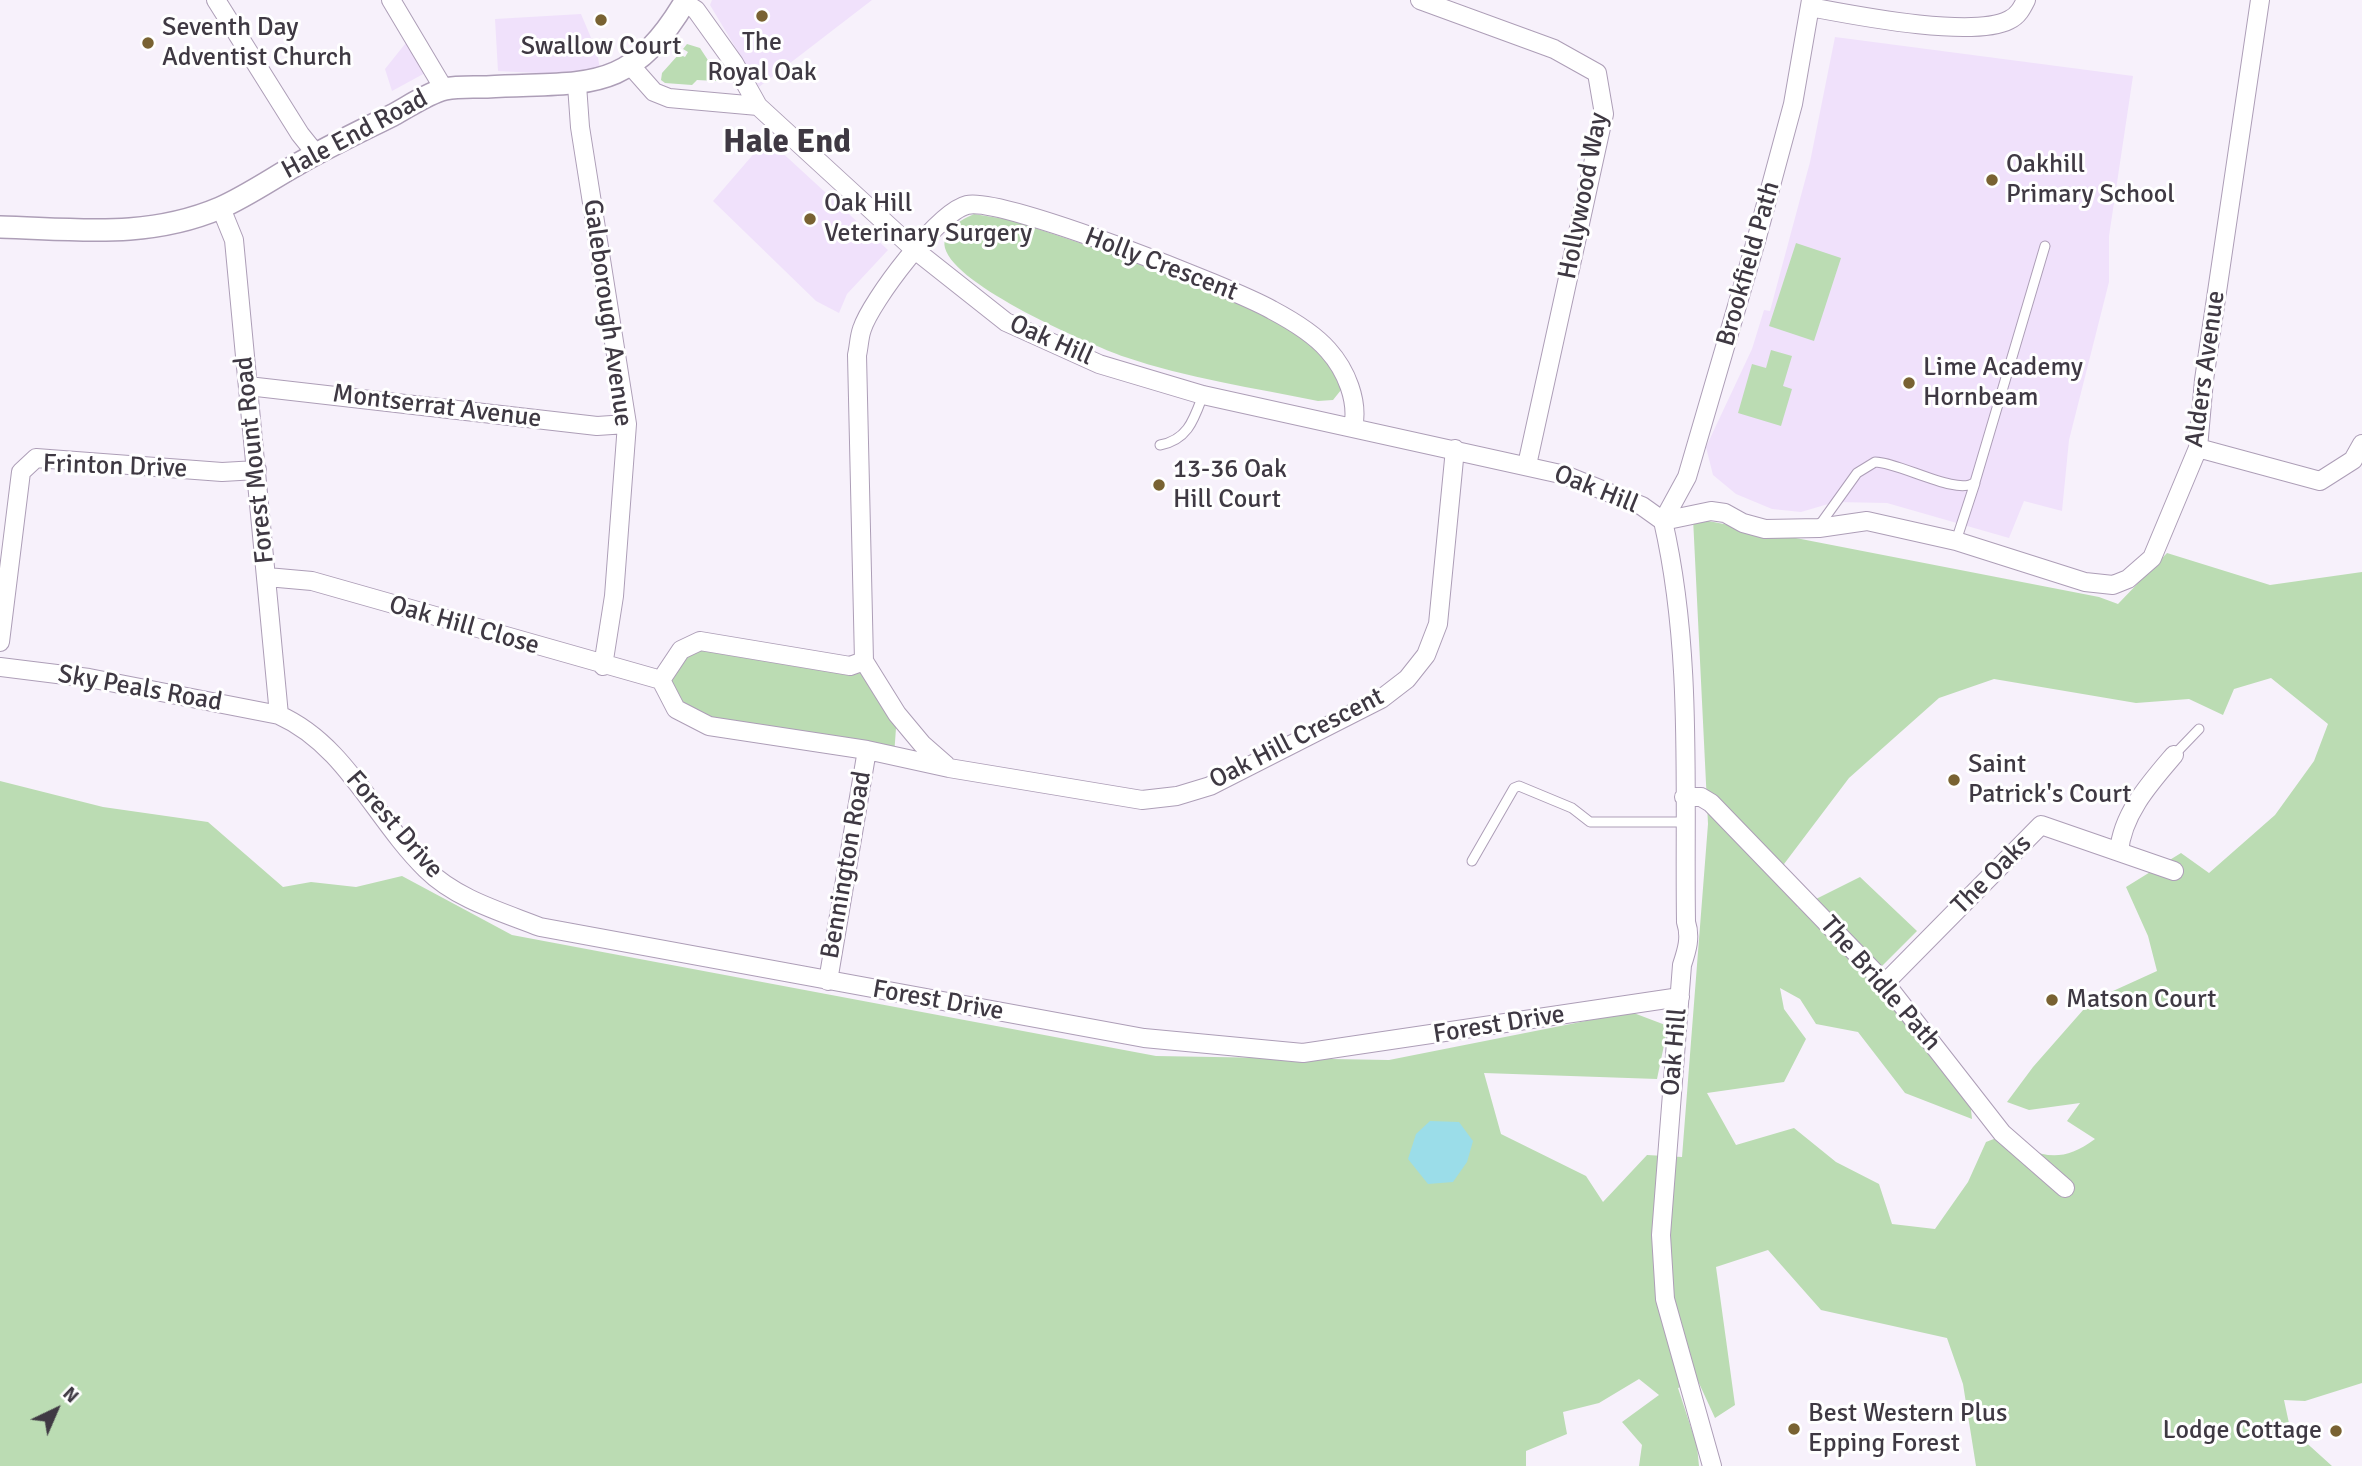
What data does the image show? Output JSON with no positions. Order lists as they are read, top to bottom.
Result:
{
  "streets": {
    "street": [
      "Hale End Road",
      "Hollywood Way",
      "Brookfield Path",
      "Holly Crescent",
      "Galeborough Avenue",
      "Oak Hill",
      "Alders Avenue",
      "Montserrat Avenue",
      "Forest Mount Road",
      "Frinton Drive",
      "Oak Hill Close",
      "Sky Peals Road",
      "Oak Hill Crescent",
      "Forest Drive",
      "Bennington Road",
      "The Oaks",
      "The Bridle Path"
    ]
  },
  "crossings": [
    ["Hale End Road", "Galeborough Avenue"],
    ["Hale End Road", "Oak Hill"],
    ["Hale End Road", "Forest Mount Road"],
    ["Hollywood Way", "Oak Hill"],
    ["Brookfield Path", "Oak Hill"],
    ["Brookfield Path", "Alders Avenue"],
    ["Holly Crescent", "Oak Hill"],
    ["Galeborough Avenue", "Montserrat Avenue"],
    ["Galeborough Avenue", "Oak Hill Close"],
    ["Oak Hill", "Alders Avenue"],
    ["Oak Hill", "Oak Hill Crescent"],
    ["Oak Hill", "Forest Drive"],
    ["Oak Hill", "The Bridle Path"],
    ["Montserrat Avenue", "Forest Mount Road"],
    ["Forest Mount Road", "Frinton Drive"],
    ["Forest Mount Road", "Oak Hill Close"],
    ["Forest Mount Road", "Sky Peals Road"],
    ["Forest Mount Road", "Forest Drive"],
    ["Oak Hill Close", "Oak Hill Crescent"],
    ["Sky Peals Road", "Forest Drive"],
    ["Oak Hill Crescent", "Bennington Road"],
    ["Forest Drive", "Bennington Road"],
    ["The Oaks", "The Bridle Path"]
  ],
  "districts": ["Hale End"],
  "places": [
    "The Royal Oak",
    "Swallow Court",
    "Seventh Day Adventist Church",
    "Oakhill Primary School",
    "Oak Hill Veterinary Surgery",
    "Lime Academy Hornbeam",
    "13-36 Oak Hill Court",
    "Saint Patrick's Court",
    "Matson Court",
    "Best Western Plus Epping Forest",
    "Lodge Cottage"
  ],
  "north": "top right"
}
